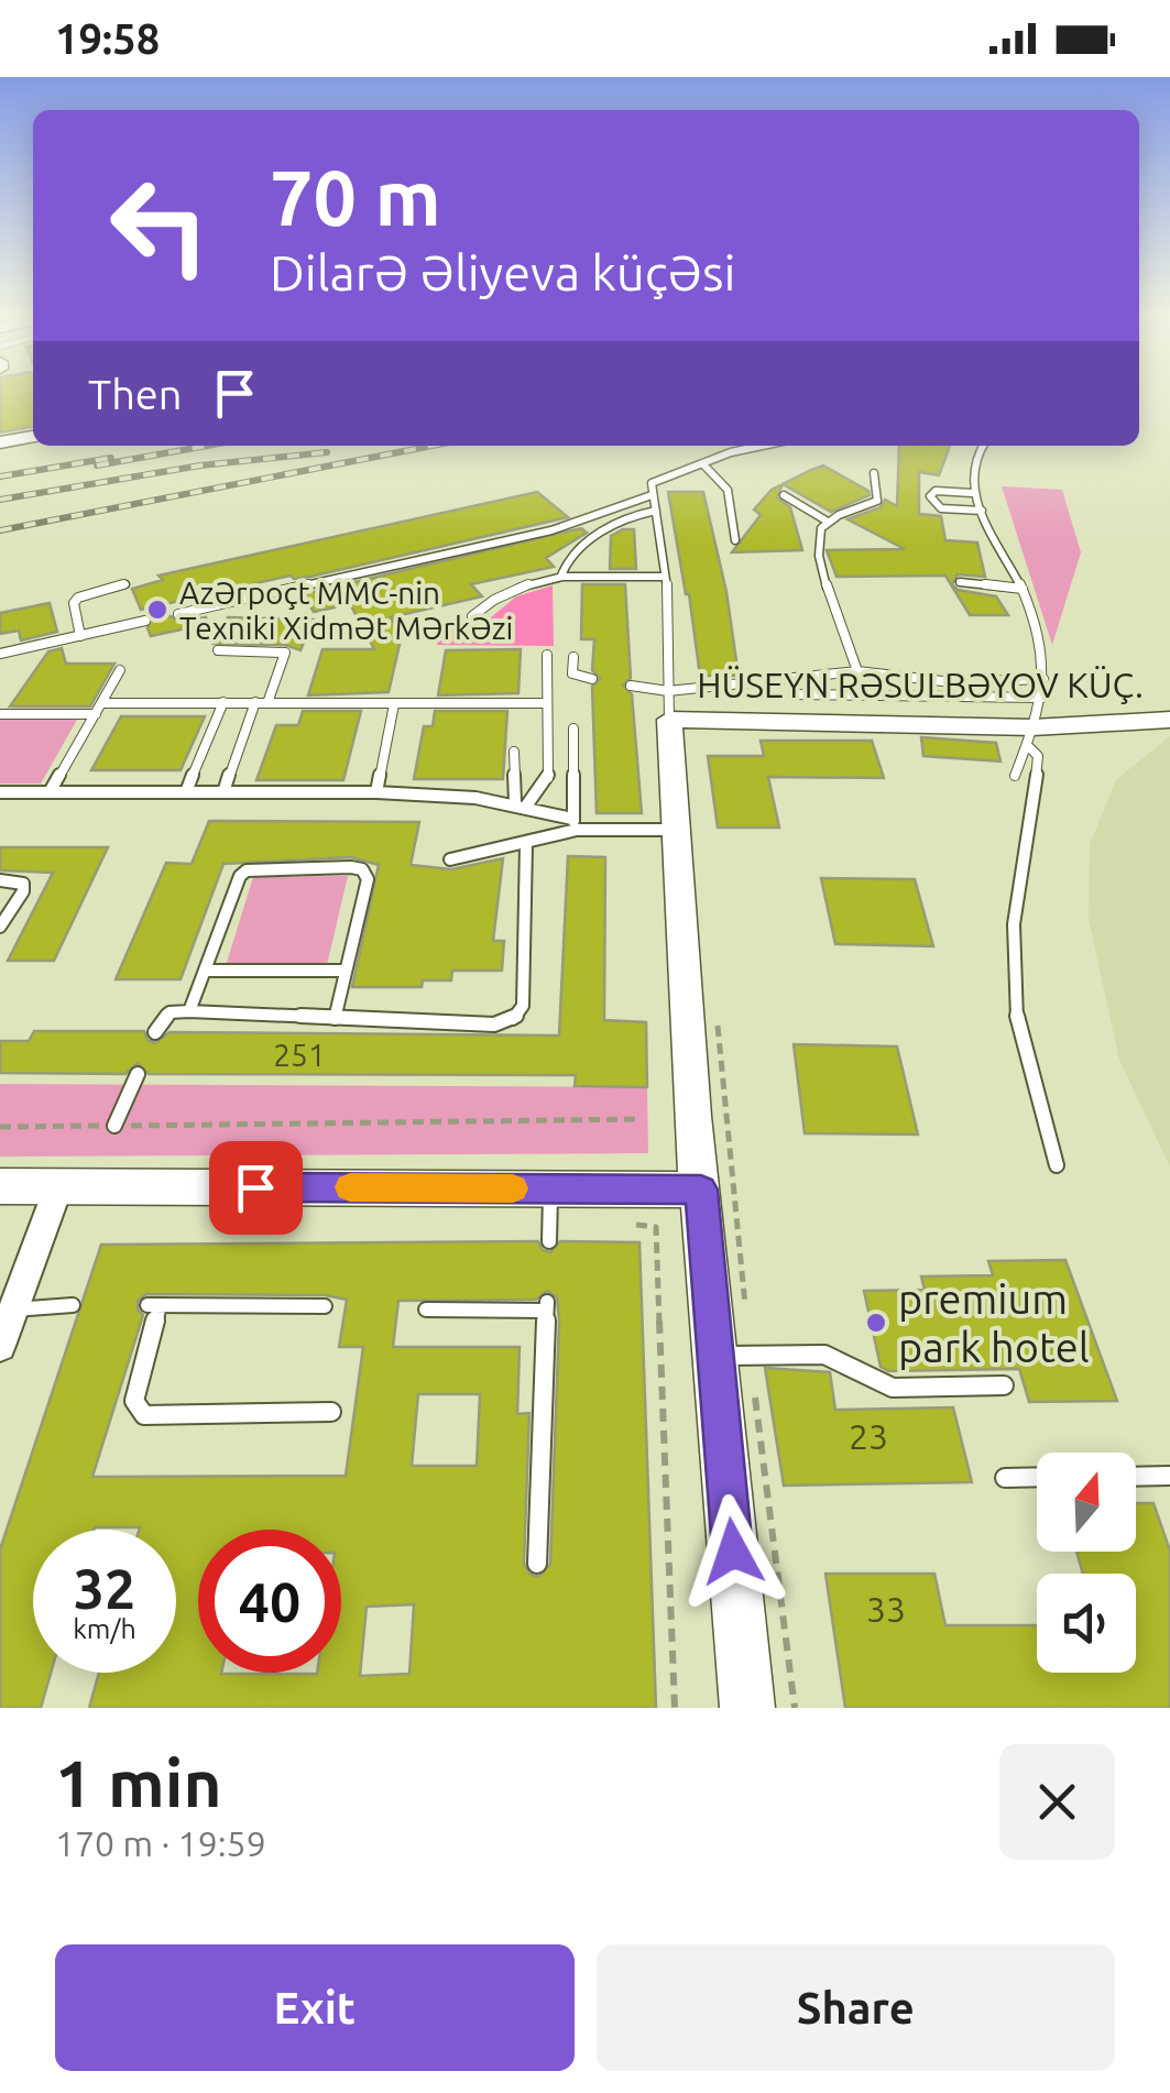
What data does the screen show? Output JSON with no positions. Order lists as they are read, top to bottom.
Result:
{
  "streets": {
    "street": ["HÜSEYN RƏSULBƏYOV KÜÇ."]
  },
  "places": ["Azərpoçt MMC-nin Texniki Xidmət Mərkəzi", "premium park hotel"],
  "house_numbers": ["251", "23", "33"],
  "north": "top",
  "page": {
    "status": "19:58",
    "turn": ["70 m", "Dilarə Əliyeva küçəsi"],
    "then": "Then",
    "speed": "32 km/h",
    "limit": "40",
    "heading": ["1 min", "170 m · 19:59"],
    "buttons": ["Exit", "Share"]
  }
}
